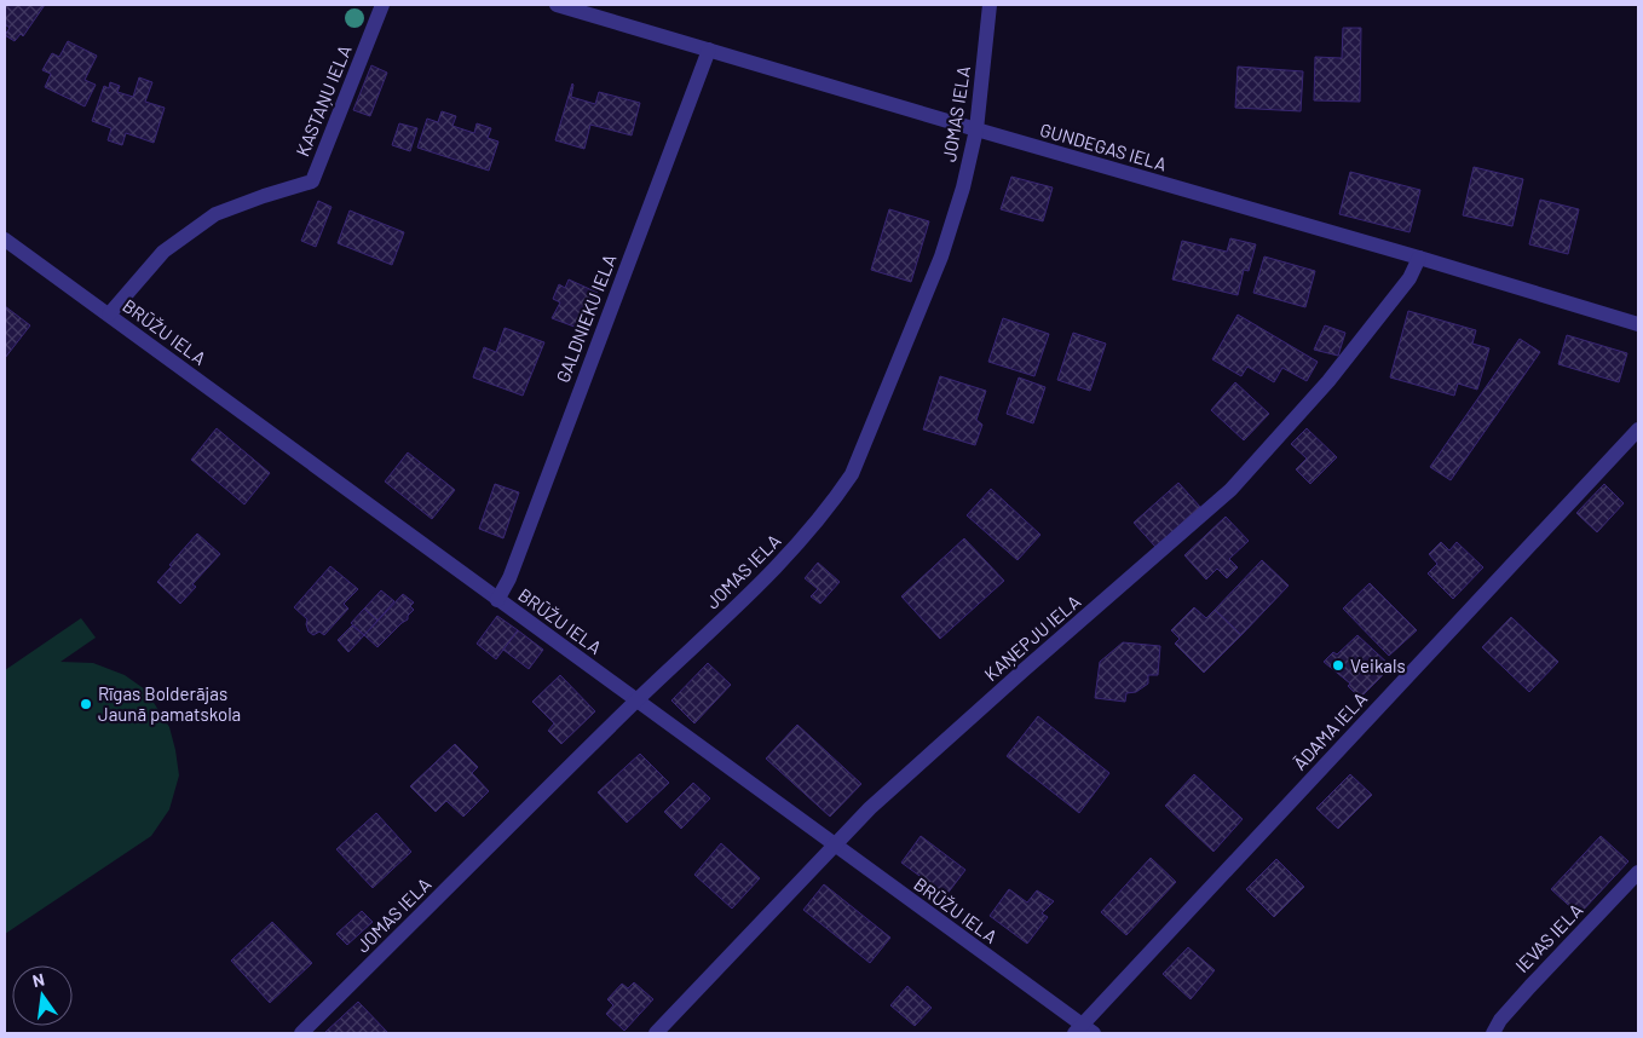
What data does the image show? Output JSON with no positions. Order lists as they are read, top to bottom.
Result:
{
  "streets": {
    "street": [
      "KASTAŅU IELA",
      "JOMAS IELA",
      "GUNDEGAS IELA",
      "GALDNIEKU IELA",
      "BRŪŽU IELA",
      "KAŅEPJU IELA",
      "ĀDAMA IELA",
      "IEVAS IELA"
    ]
  },
  "crossings": [
    ["KASTAŅU IELA", "BRŪŽU IELA"],
    ["JOMAS IELA", "GUNDEGAS IELA"],
    ["JOMAS IELA", "BRŪŽU IELA"],
    ["GUNDEGAS IELA", "GALDNIEKU IELA"],
    ["GUNDEGAS IELA", "KAŅEPJU IELA"],
    ["GALDNIEKU IELA", "BRŪŽU IELA"],
    ["BRŪŽU IELA", "KAŅEPJU IELA"],
    ["BRŪŽU IELA", "ĀDAMA IELA"]
  ],
  "places": ["Veikals", "Rīgas Bolderājas Jaunā pamatskola"],
  "north": "top"
}
